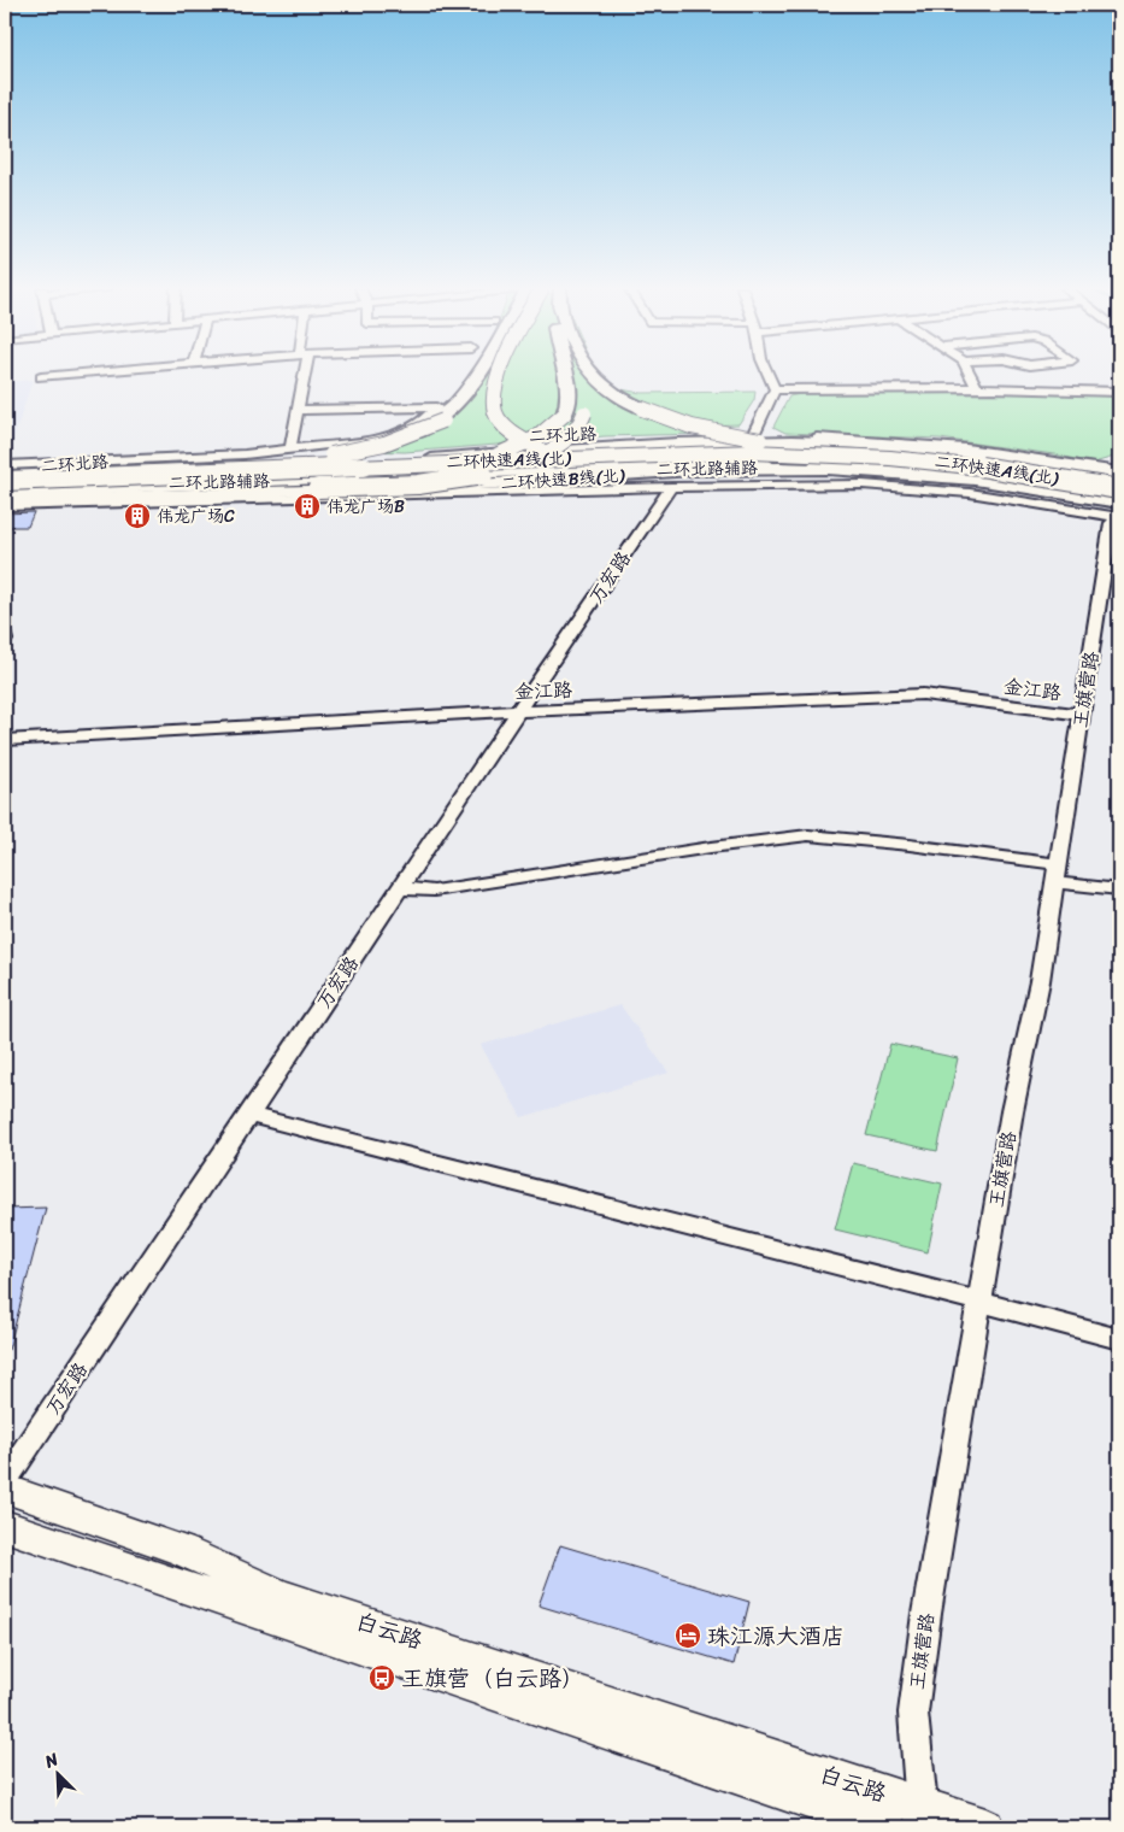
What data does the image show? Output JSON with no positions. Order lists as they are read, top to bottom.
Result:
{
  "streets": {
    "highway": ["二环快速A线(北)", "二环快速B线(北)"],
    "main road": ["二环北路", "白云路"],
    "street": [
      "二环北路辅路",
      "万宏路",
      "金江路",
      "王旗营路"
    ]
  },
  "crossings": [
    ["二环北路", "二环北路辅路"],
    ["二环北路", "二环快速B线(北)"],
    ["二环北路", "王旗营路"],
    ["二环快速A线(北)", "二环北路辅路"],
    ["二环北路辅路", "二环快速B线(北)"],
    ["二环北路辅路", "万宏路"],
    ["二环北路辅路", "王旗营路"],
    ["二环快速B线(北)", "王旗营路"],
    ["万宏路", "金江路"],
    ["金江路", "王旗营路"],
    ["王旗营路", "白云路"]
  ],
  "places": {
    "building": ["伟龙广场B", "伟龙广场C"],
    "hotel": ["珠江源大酒店"],
    "bus stop": ["王旗营（白云路）"]
  },
  "north": "top left"
}
